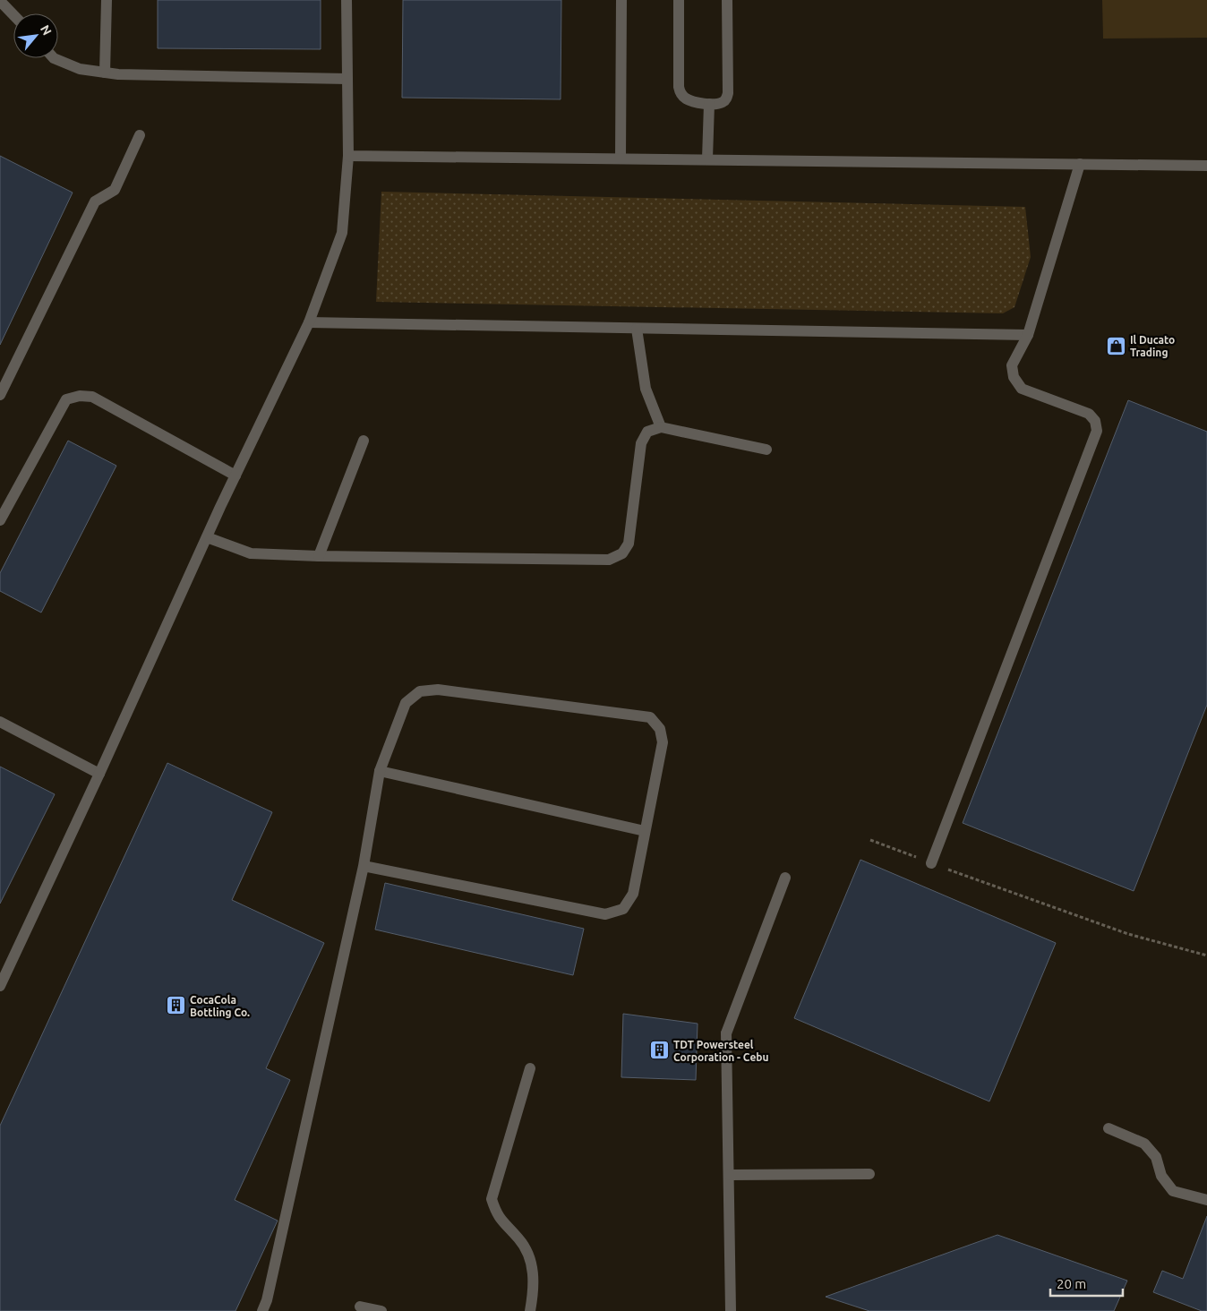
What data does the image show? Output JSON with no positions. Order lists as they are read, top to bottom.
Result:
{
  "places": {
    "shop": ["Il Ducato Trading"],
    "building": ["CocaCola Bottling Co.", "TDT Powersteel Corporation - Cebu"]
  },
  "scale_bar": "20 m",
  "north": "top right"
}
